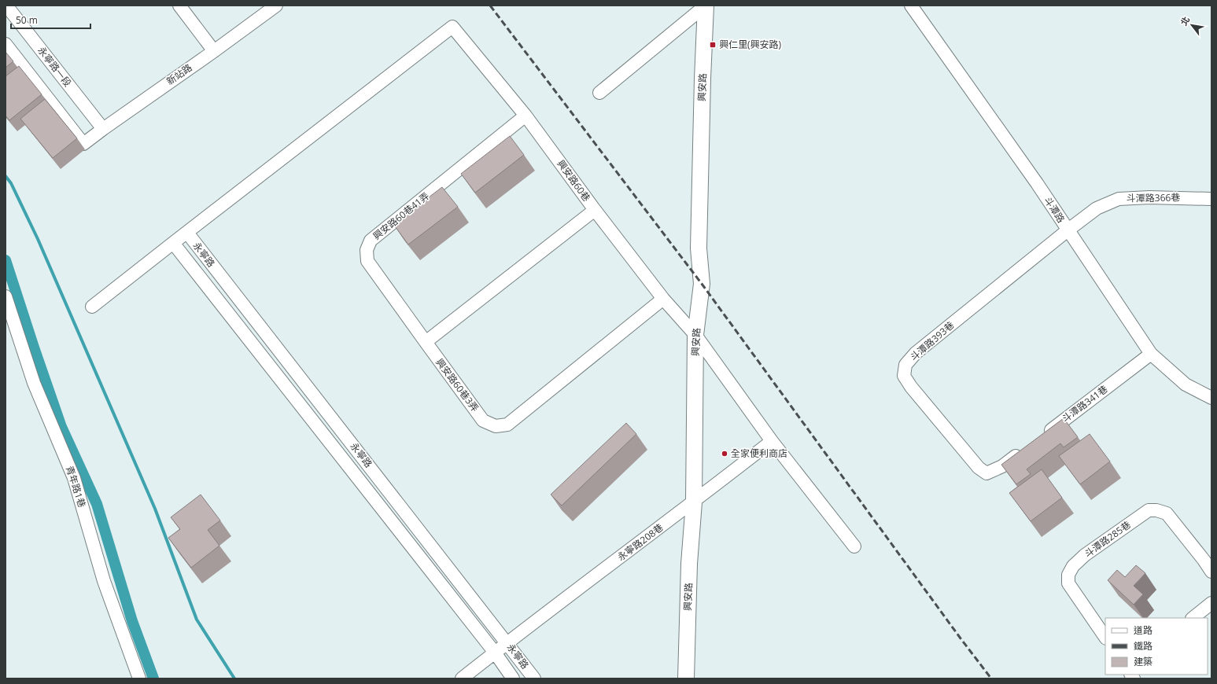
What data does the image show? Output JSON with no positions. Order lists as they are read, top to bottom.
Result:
{
  "streets": {
    "street": [
      "永寧路一段",
      "新站路",
      "興安路",
      "興安路60巷",
      "斗潭路366巷",
      "斗潭路",
      "興安路60巷41弄",
      "永寧路",
      "斗潭路393巷",
      "興安路60巷3弄",
      "斗潭路341巷",
      "青年路1巷",
      "斗潭路285巷",
      "永寧路208巷"
    ]
  },
  "crossings": [
    ["永寧路一段", "新站路"],
    ["興安路", "興安路60巷"],
    ["興安路", "永寧路208巷"],
    ["興安路60巷", "興安路60巷41弄"],
    ["興安路60巷", "永寧路"],
    ["興安路60巷", "興安路60巷3弄"],
    ["興安路60巷", "永寧路208巷"],
    ["斗潭路366巷", "斗潭路"],
    ["斗潭路366巷", "斗潭路393巷"],
    ["斗潭路", "斗潭路393巷"],
    ["斗潭路", "斗潭路341巷"],
    ["興安路60巷41弄", "興安路60巷3弄"],
    ["永寧路", "永寧路208巷"]
  ],
  "places": {
    "transit": ["興仁里(興安路)"],
    "other": ["全家便利商店"]
  },
  "legend": ["道路", "鐵路", "建築"],
  "scale_bar": "50 m",
  "north": "top left"
}
